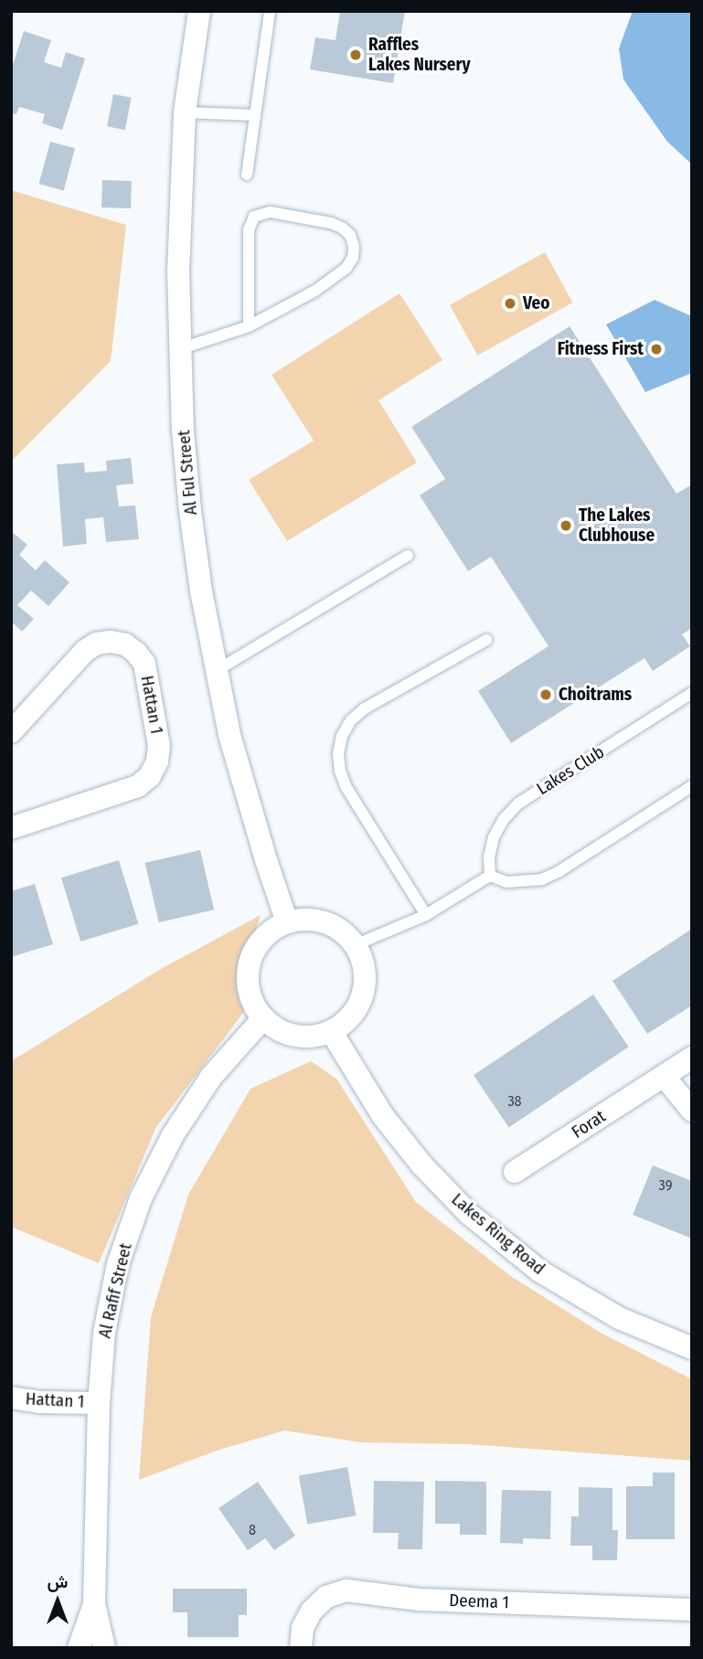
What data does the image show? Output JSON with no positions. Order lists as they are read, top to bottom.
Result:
{
  "streets": {
    "street": [
      "Al Ful Street",
      "Hattan 1",
      "Forat",
      "Lakes Ring Road",
      "Al Rafif Street",
      "Deema 1"
    ],
    "lane": ["Lakes Club"]
  },
  "crossings": [
    ["Al Ful Street", "Lakes Ring Road"],
    ["Al Ful Street", "Al Rafif Street"],
    ["Hattan 1", "Al Rafif Street"],
    ["Lakes Ring Road", "Al Rafif Street"]
  ],
  "places": [
    "Raffles Lakes Nursery",
    "Veo",
    "Fitness First",
    "The Lakes Clubhouse",
    "Choitrams"
  ],
  "house_numbers": ["38", "39", "8"],
  "north": "top"
}
